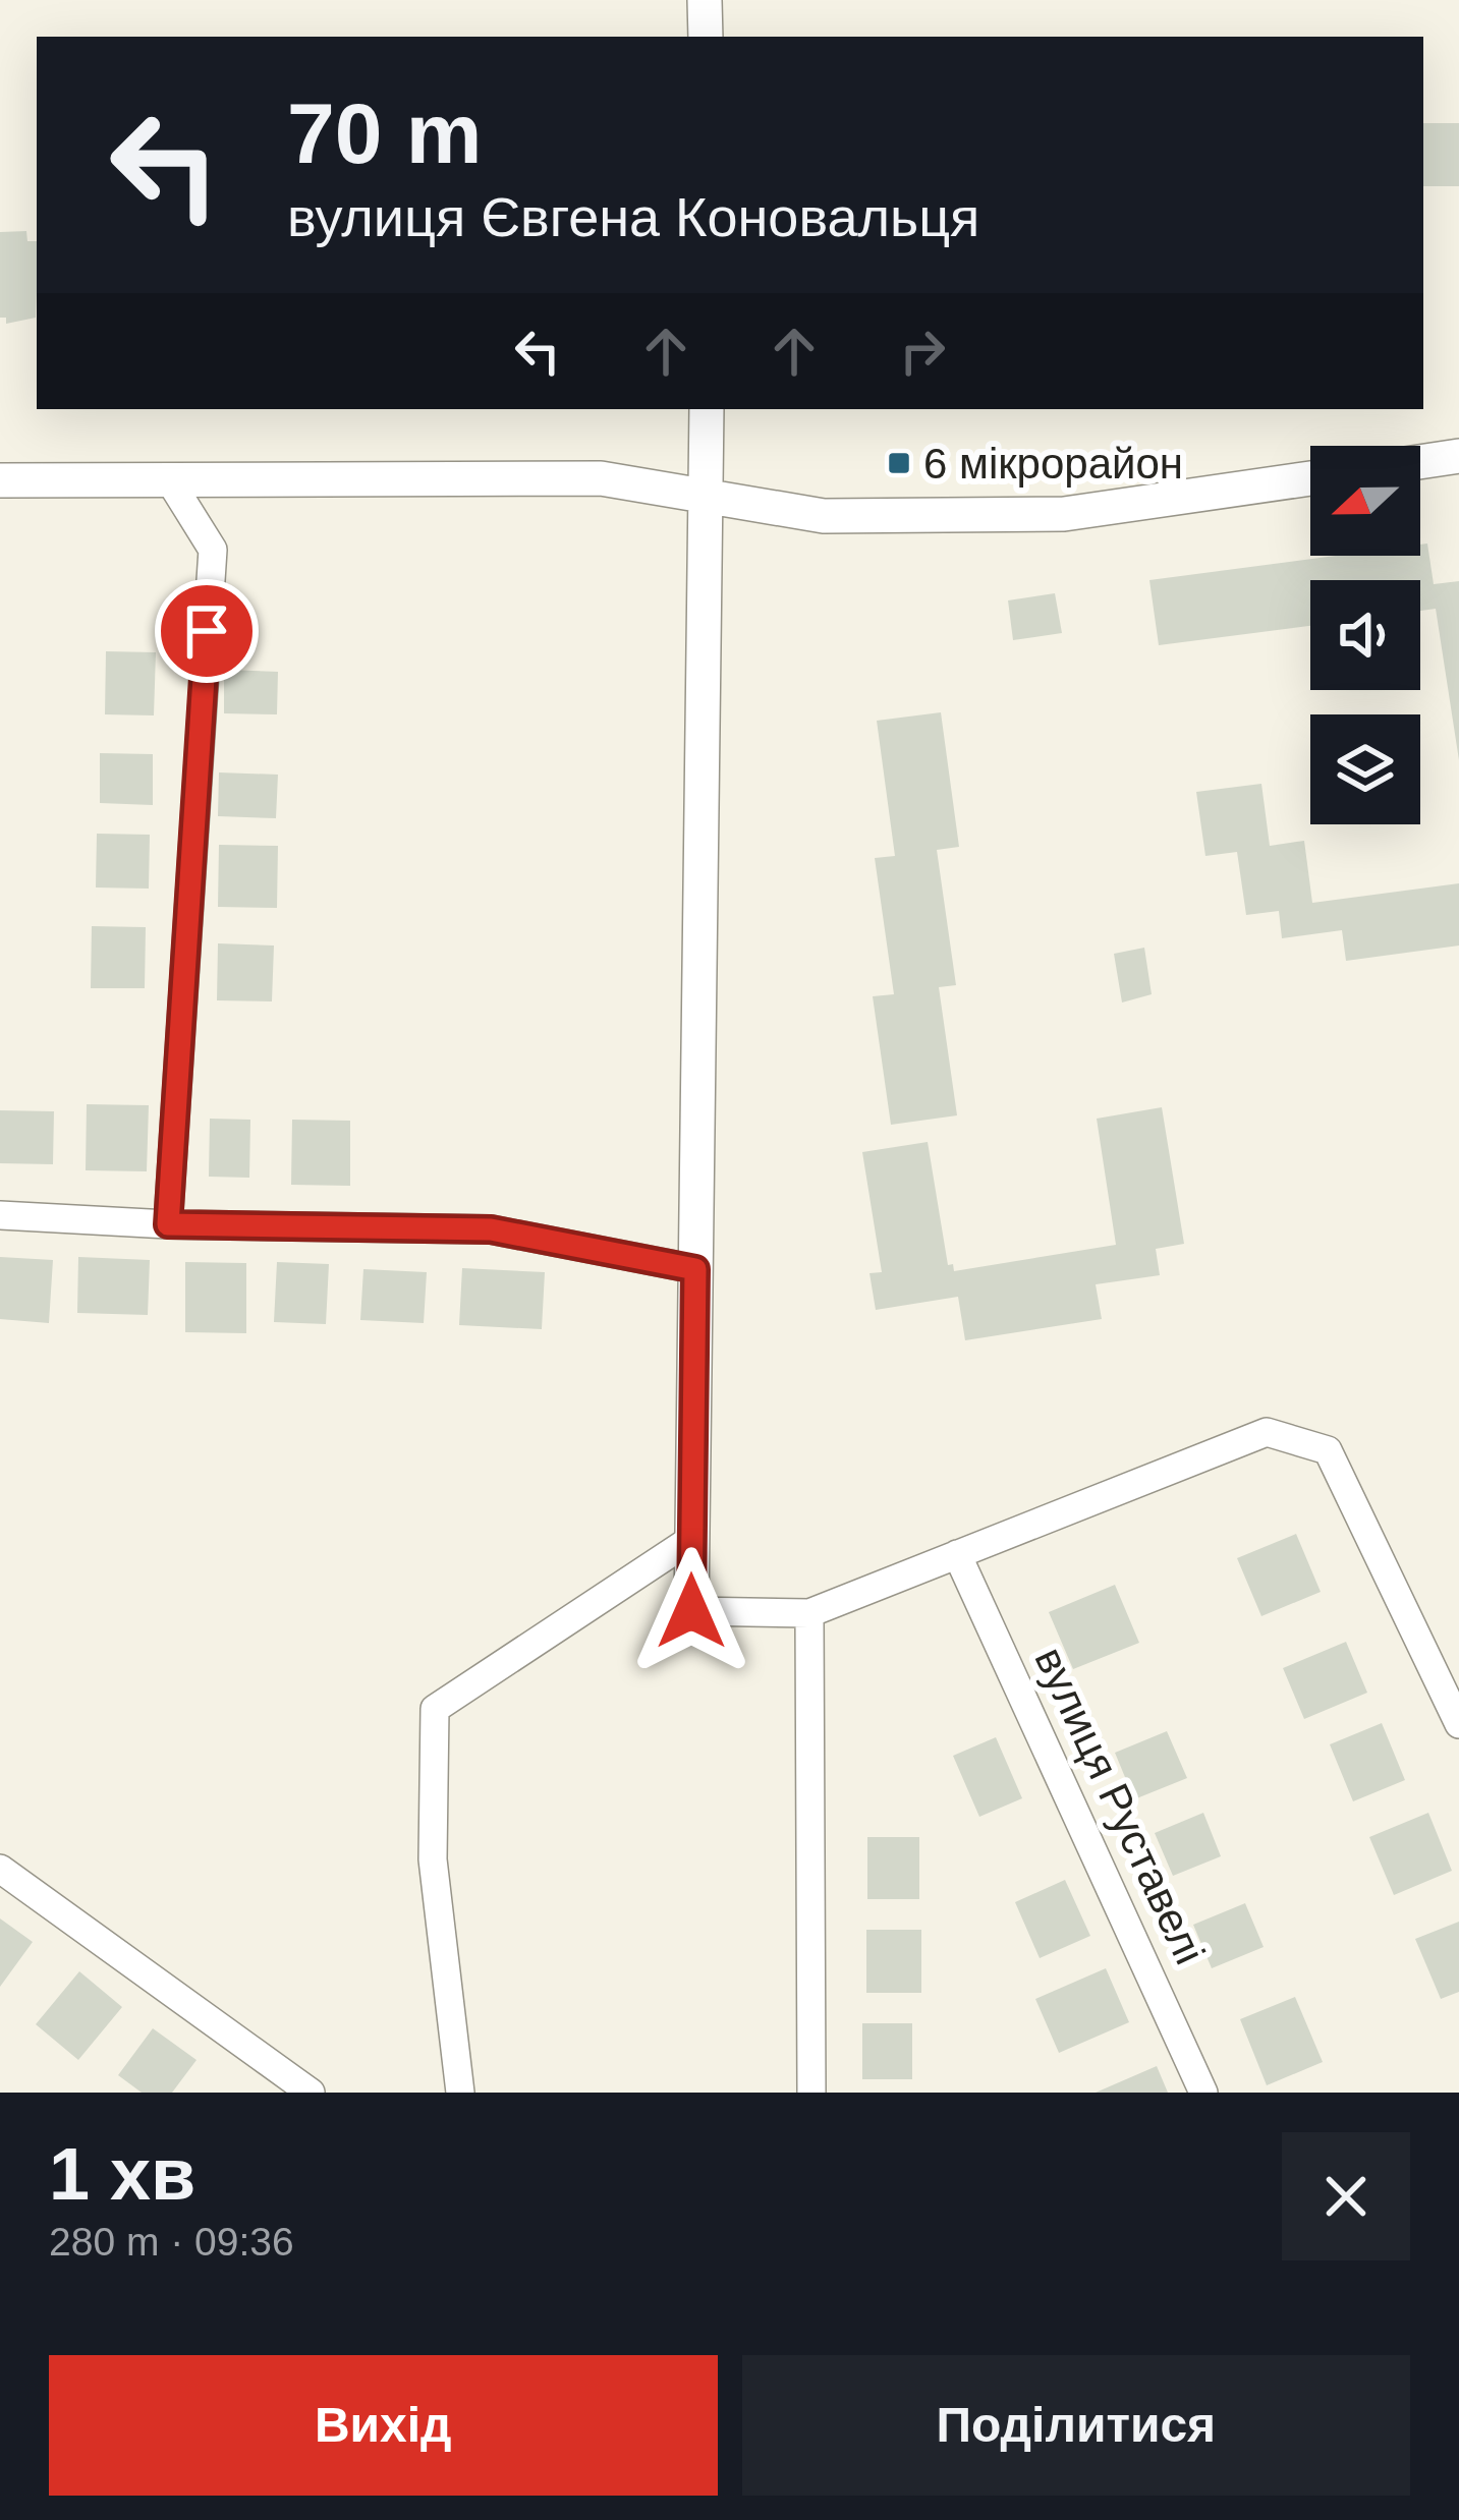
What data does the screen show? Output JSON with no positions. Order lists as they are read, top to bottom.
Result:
{
  "streets": {
    "street": ["вулиця Руставелі"]
  },
  "places": {
    "transit": ["6 мікрорайон"]
  },
  "north": "left",
  "page": {
    "turn": ["70 m", "вулиця Євгена Коновальця"],
    "heading": ["1 хв", "280 m · 09:36"],
    "buttons": ["Вихід", "Поділитися"]
  }
}
